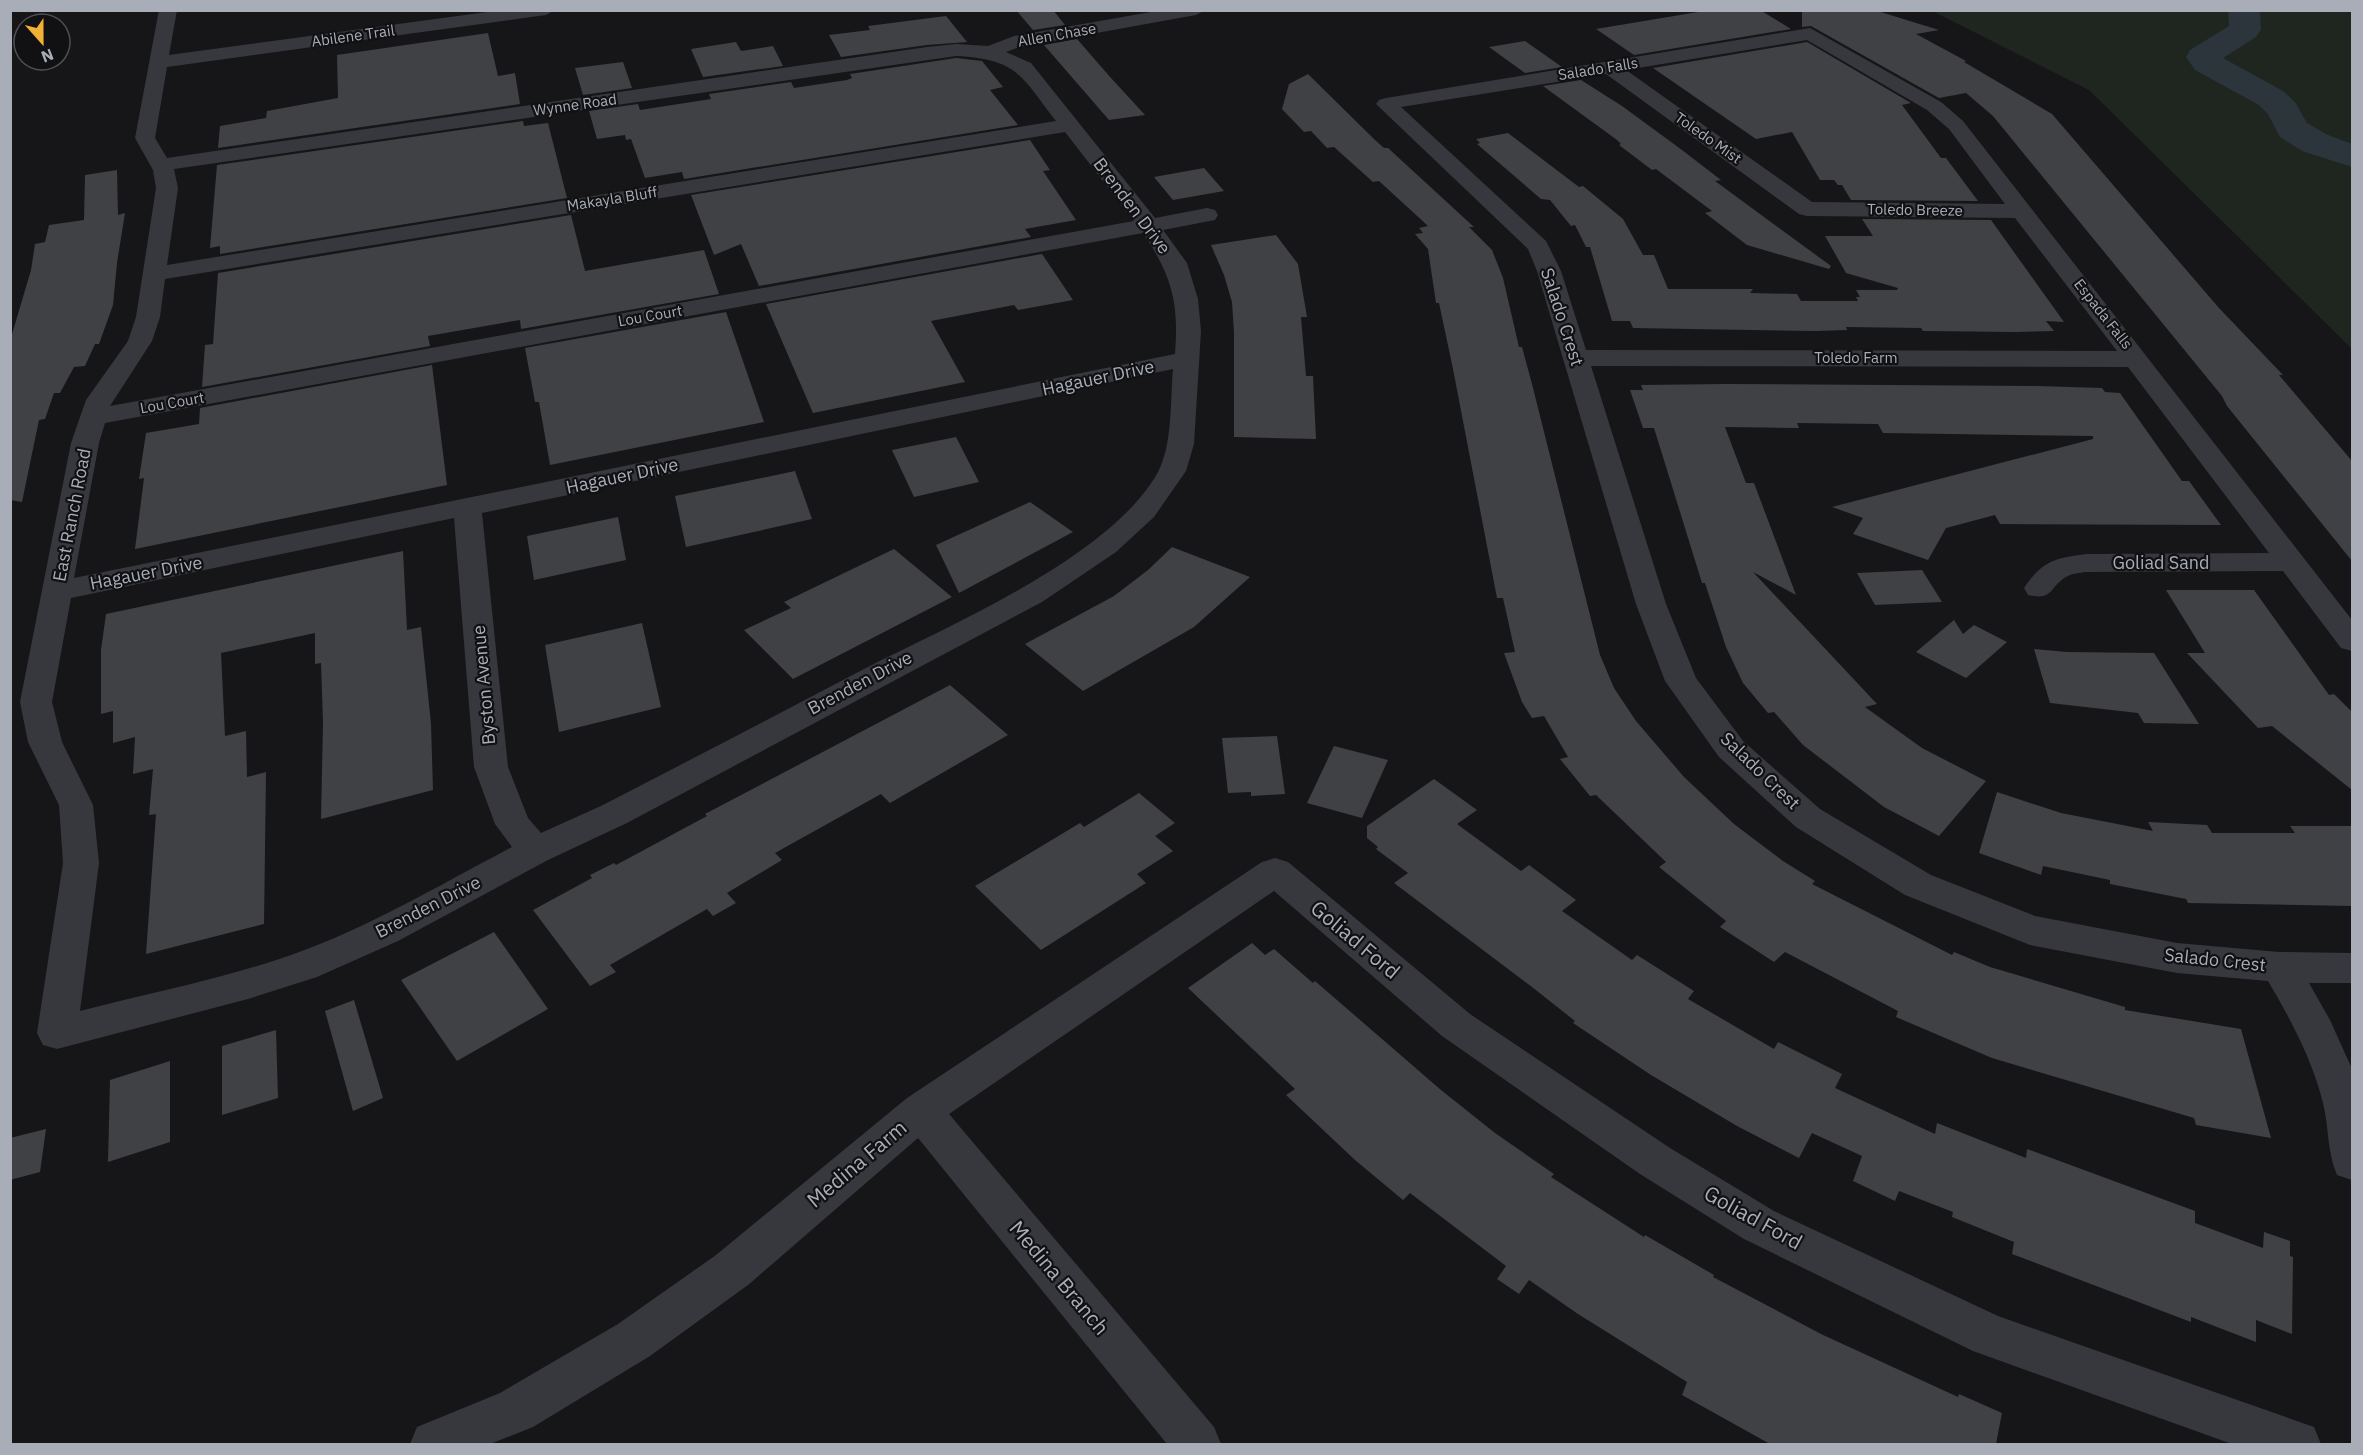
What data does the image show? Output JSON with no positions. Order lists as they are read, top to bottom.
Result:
{
  "streets": {
    "street": [
      "Allen Chase",
      "Abilene Trail",
      "Salado Falls",
      "Wynne Road",
      "Toledo Mist",
      "Makayla Bluff",
      "Brenden Drive",
      "Toledo Breeze",
      "Espada Falls",
      "Lou Court",
      "Salado Crest",
      "Toledo Farm",
      "Hagauer Drive",
      "East Ranch Road",
      "Goliad Sand",
      "Byston Avenue",
      "Goliad Ford",
      "Medina Farm",
      "Medina Branch"
    ]
  },
  "crossings": [
    ["Allen Chase", "Wynne Road"],
    ["Allen Chase", "Brenden Drive"],
    ["Abilene Trail", "East Ranch Road"],
    ["Salado Falls", "Toledo Mist"],
    ["Salado Falls", "Espada Falls"],
    ["Salado Falls", "Salado Crest"],
    ["Wynne Road", "Brenden Drive"],
    ["Wynne Road", "East Ranch Road"],
    ["Toledo Mist", "Toledo Breeze"],
    ["Makayla Bluff", "Brenden Drive"],
    ["Makayla Bluff", "East Ranch Road"],
    ["Brenden Drive", "Lou Court"],
    ["Brenden Drive", "Hagauer Drive"],
    ["Brenden Drive", "East Ranch Road"],
    ["Brenden Drive", "Byston Avenue"],
    ["Toledo Breeze", "Espada Falls"],
    ["Espada Falls", "Toledo Farm"],
    ["Espada Falls", "Goliad Sand"],
    ["Lou Court", "East Ranch Road"],
    ["Salado Crest", "Toledo Farm"],
    ["Hagauer Drive", "East Ranch Road"],
    ["Hagauer Drive", "Byston Avenue"],
    ["Goliad Ford", "Medina Farm"],
    ["Medina Farm", "Medina Branch"]
  ],
  "north": "bottom"
}
